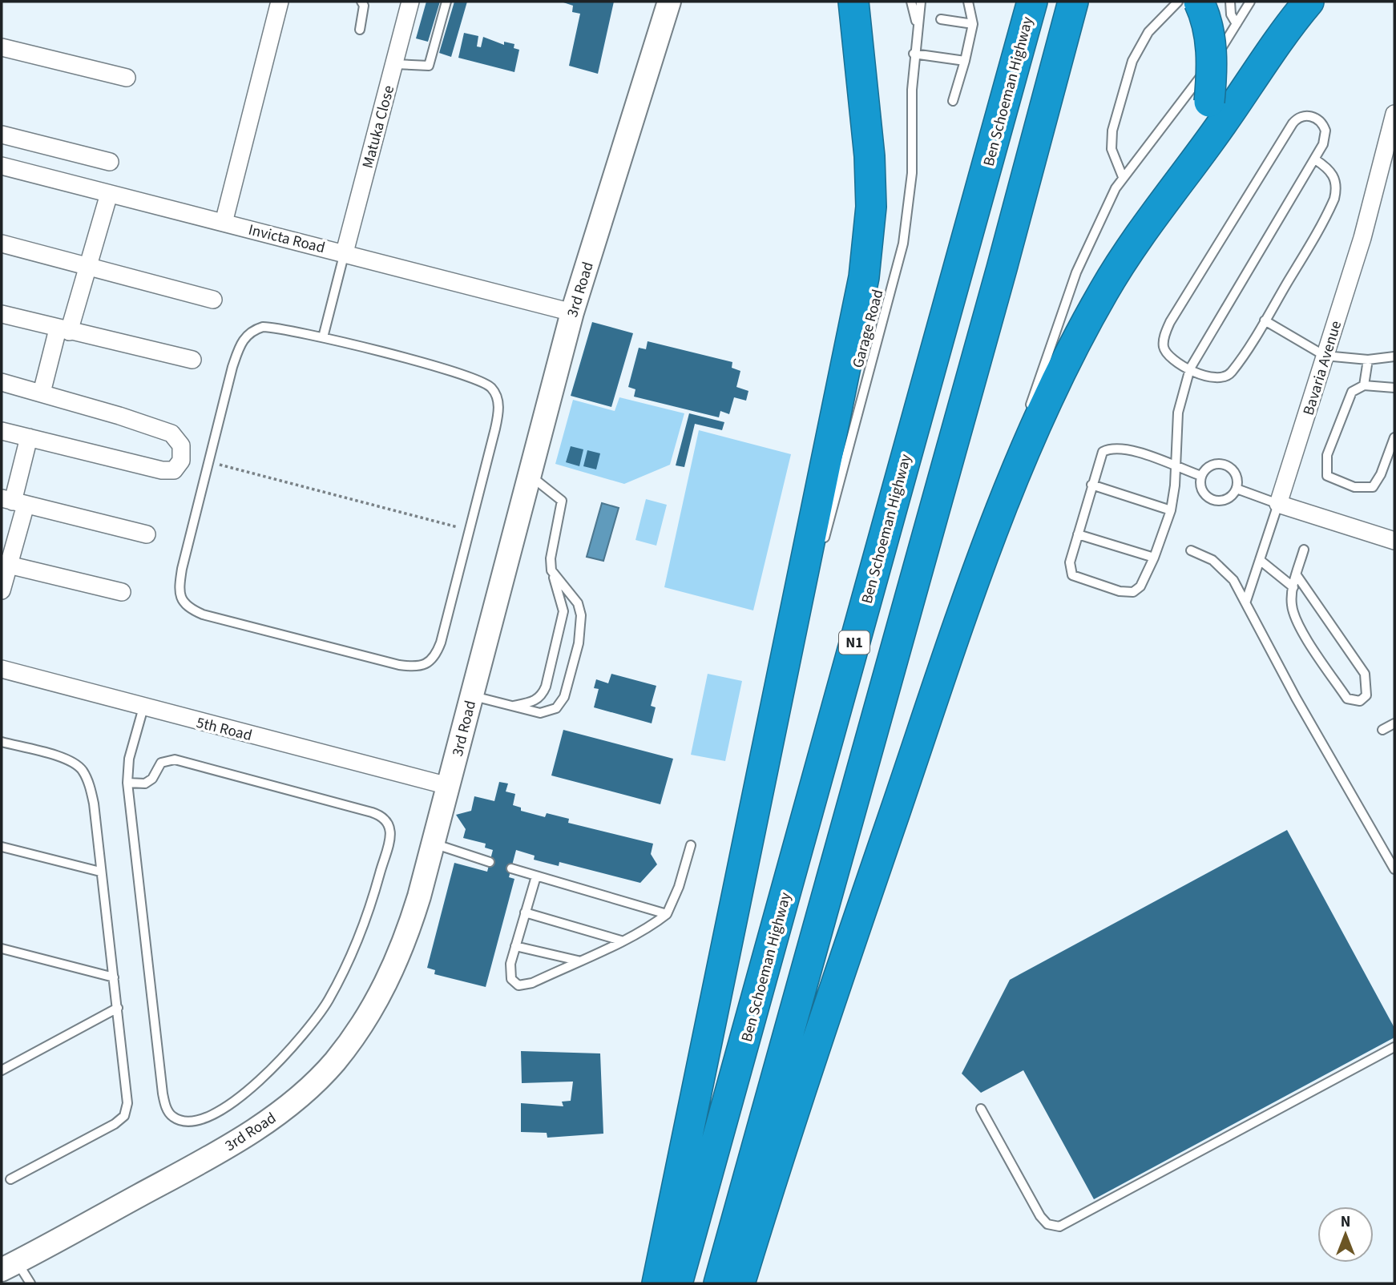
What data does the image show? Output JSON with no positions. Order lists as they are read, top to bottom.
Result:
{
  "streets": {
    "highway": ["Ben Schoeman Highway", "N1"],
    "street": [
      "Matuka Close",
      "Invicta Road",
      "3rd Road",
      "Bavaria Avenue",
      "5th Road"
    ],
    "lane": ["Garage Road"]
  },
  "crossings": [
    ["Matuka Close", "Invicta Road"],
    ["Invicta Road", "3rd Road"],
    ["3rd Road", "5th Road"]
  ],
  "north": "top"
}
